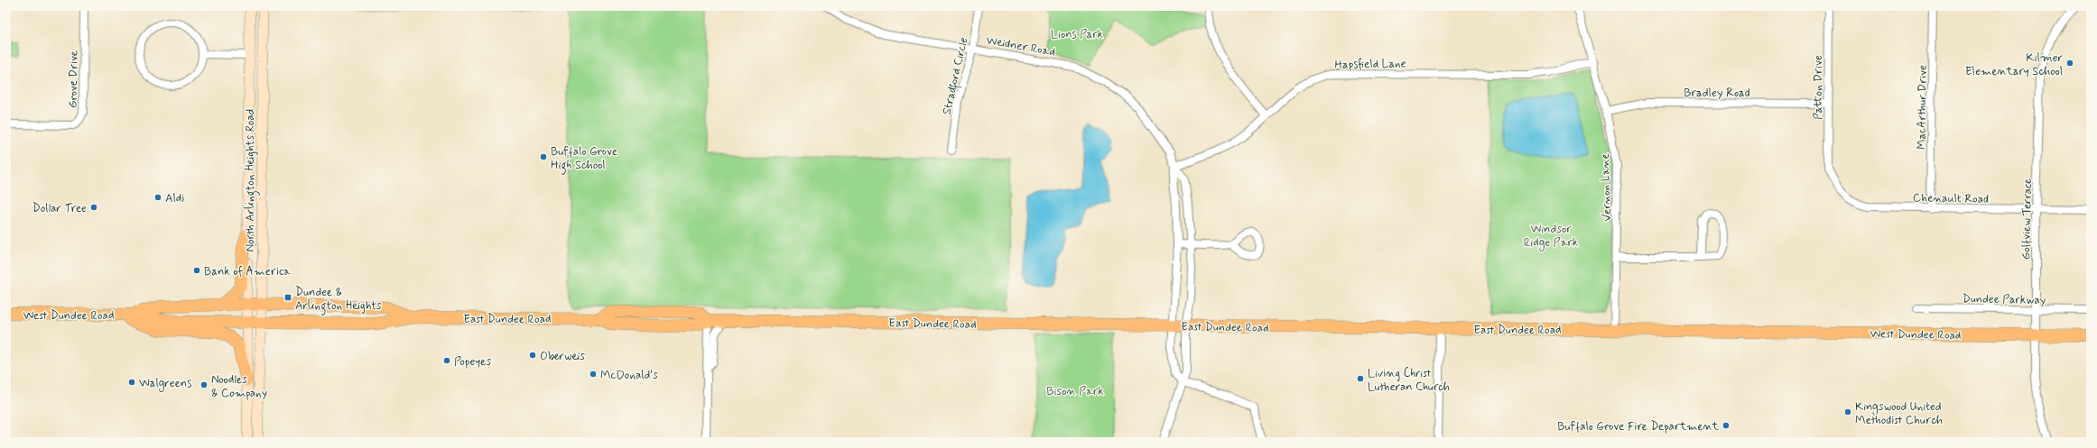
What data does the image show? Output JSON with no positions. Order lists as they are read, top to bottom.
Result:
{
  "streets": {
    "main road": ["North Arlington Heights Road", "West Dundee Road", "East Dundee Road"],
    "street": [
      "Weidner Road",
      "Hapsfield Lane",
      "Stradford Circle",
      "Grove Drive",
      "Patton Drive",
      "Bradley Road",
      "MacArthur Drive",
      "Vernon Lane",
      "Chenault Road",
      "Golfview Terrace",
      "Dundee Parkway"
    ]
  },
  "crossings": [
    ["Weidner Road", "Hapsfield Lane"],
    ["Weidner Road", "Stradford Circle"],
    ["Weidner Road", "East Dundee Road"],
    ["Hapsfield Lane", "Vernon Lane"],
    ["Patton Drive", "Bradley Road"],
    ["Patton Drive", "Chenault Road"],
    ["Bradley Road", "Vernon Lane"],
    ["MacArthur Drive", "Chenault Road"],
    ["North Arlington Heights Road", "West Dundee Road"],
    ["North Arlington Heights Road", "East Dundee Road"],
    ["Vernon Lane", "East Dundee Road"],
    ["Chenault Road", "Golfview Terrace"],
    ["Golfview Terrace", "Dundee Parkway"],
    ["Golfview Terrace", "West Dundee Road"],
    ["West Dundee Road", "East Dundee Road"]
  ],
  "parks": ["Lions Park", "Windsor Ridge Park", "Bison Park"],
  "places": {
    "other": [
      "Kilmer Elementary School",
      "Buffalo Grove High School",
      "Aldi",
      "Dollar Tree",
      "Bank of America",
      "Oberweis",
      "Popeyes",
      "McDonald's",
      "Living Christ Lutheran Church",
      "Walgreens",
      "Noodles & Company",
      "Kingswood United Methodist Church",
      "Buffalo Grove Fire Department"
    ],
    "transit": ["Dundee & Arlington Heights"]
  }
}
